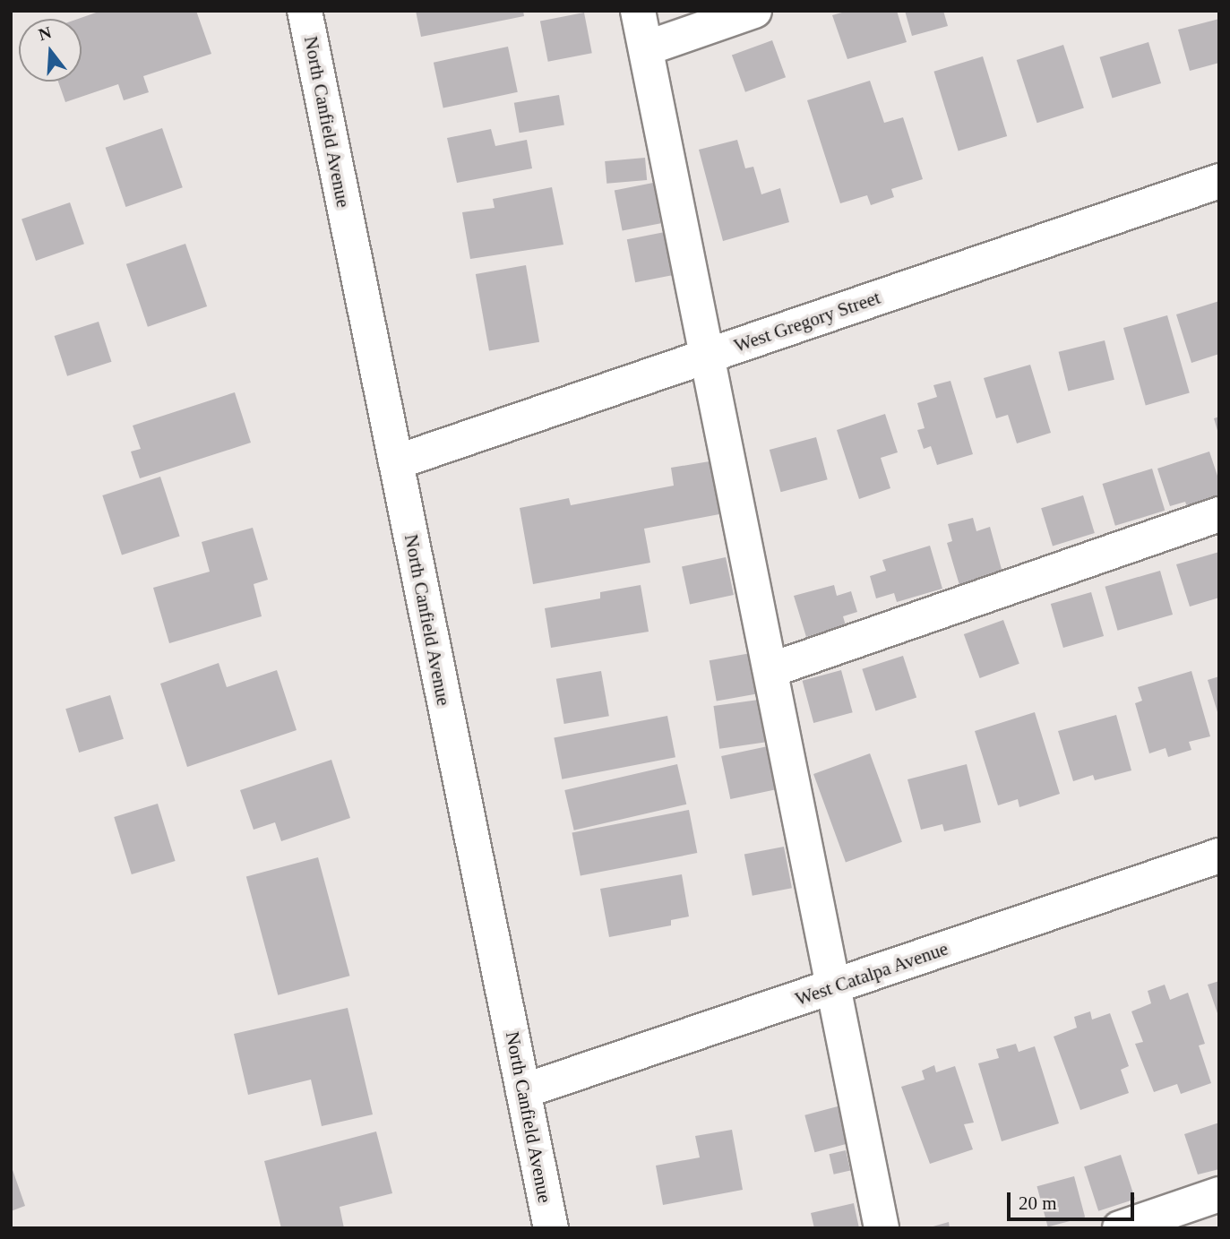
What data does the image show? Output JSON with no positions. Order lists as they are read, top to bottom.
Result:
{
  "streets": {
    "street": ["North Canfield Avenue", "West Gregory Street", "West Catalpa Avenue"]
  },
  "crossings": [
    ["North Canfield Avenue", "West Gregory Street"],
    ["North Canfield Avenue", "West Catalpa Avenue"]
  ],
  "scale_bar": "20 m",
  "north": "top"
}
